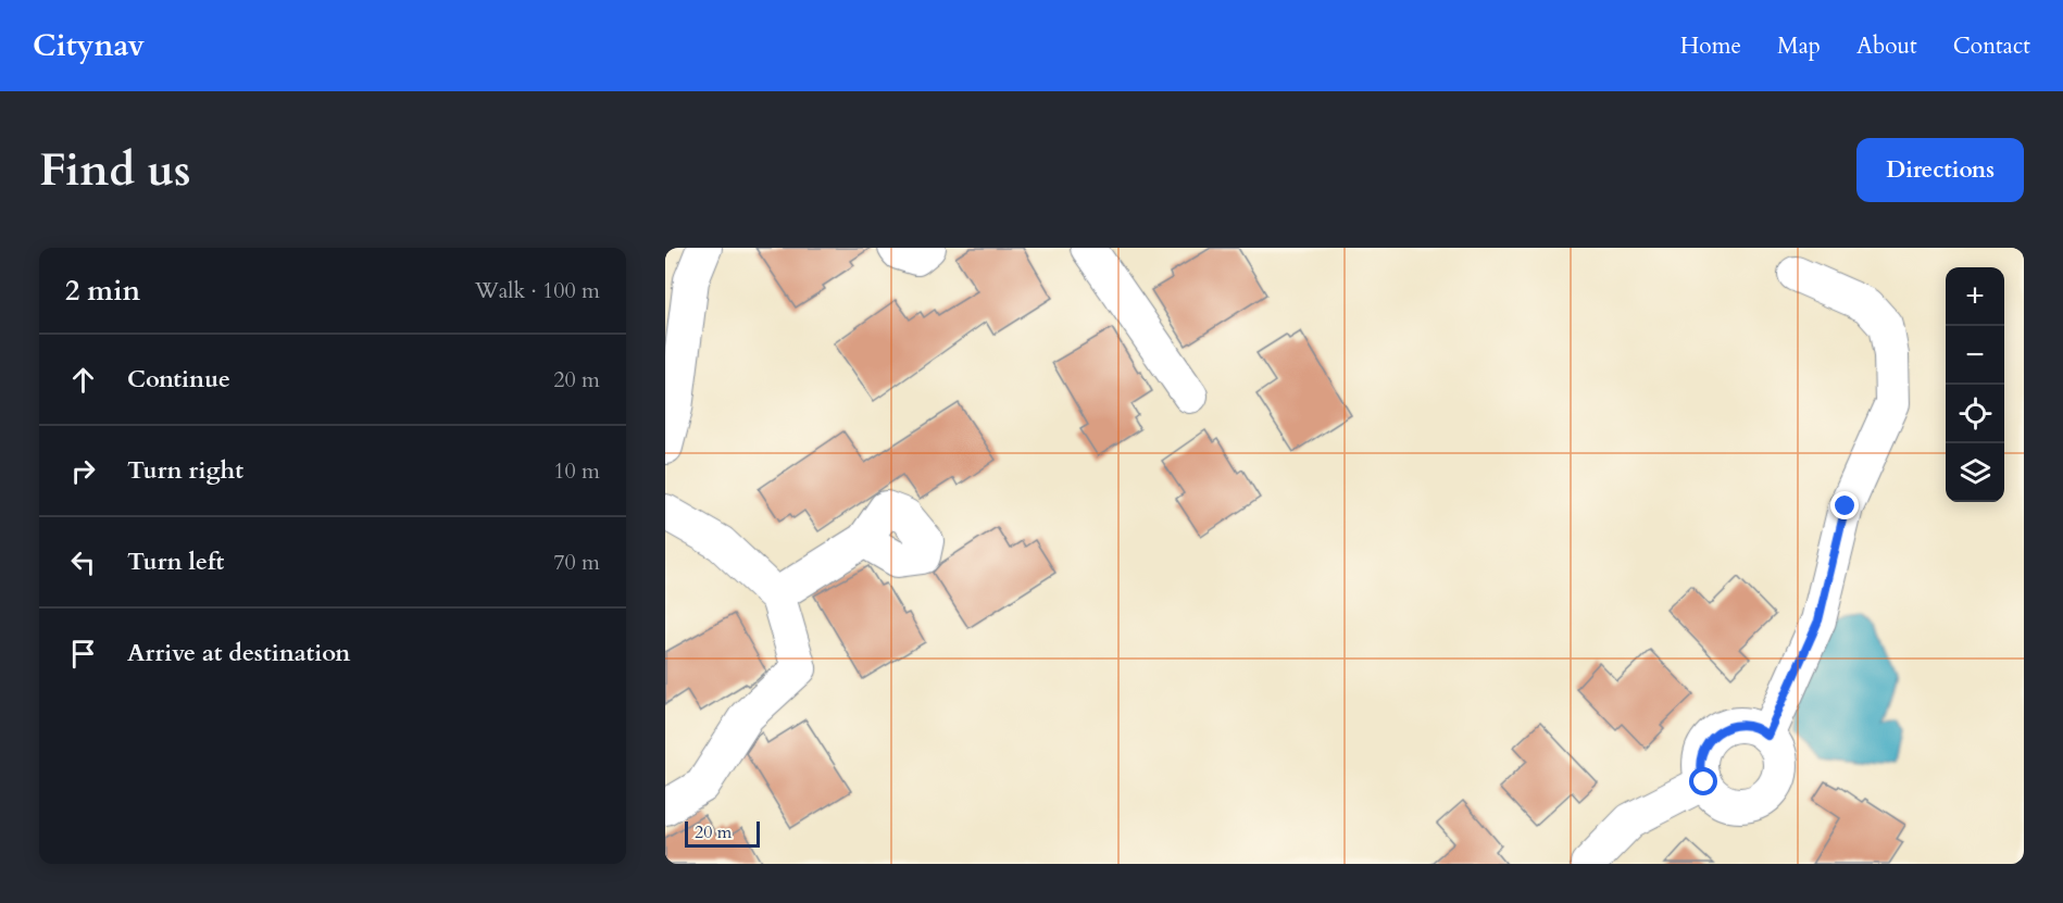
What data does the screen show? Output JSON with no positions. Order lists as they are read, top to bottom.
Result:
{
  "scale_bar": "20 m",
  "page": {
    "header": "Citynav",
    "nav": [
      "Home",
      "Map",
      "About",
      "Contact"
    ],
    "buttons": "Directions",
    "title": "Find us",
    "heading": ["2 min", "Walk · 100 m"],
    "map_buttons": ["+", "−"],
    "list": [
      ["Continue", "20 m"],
      ["Turn right", "10 m"],
      ["Turn left", "70 m"],
      "Arrive at destination"
    ],
    "scale": "20 m"
  }
}
